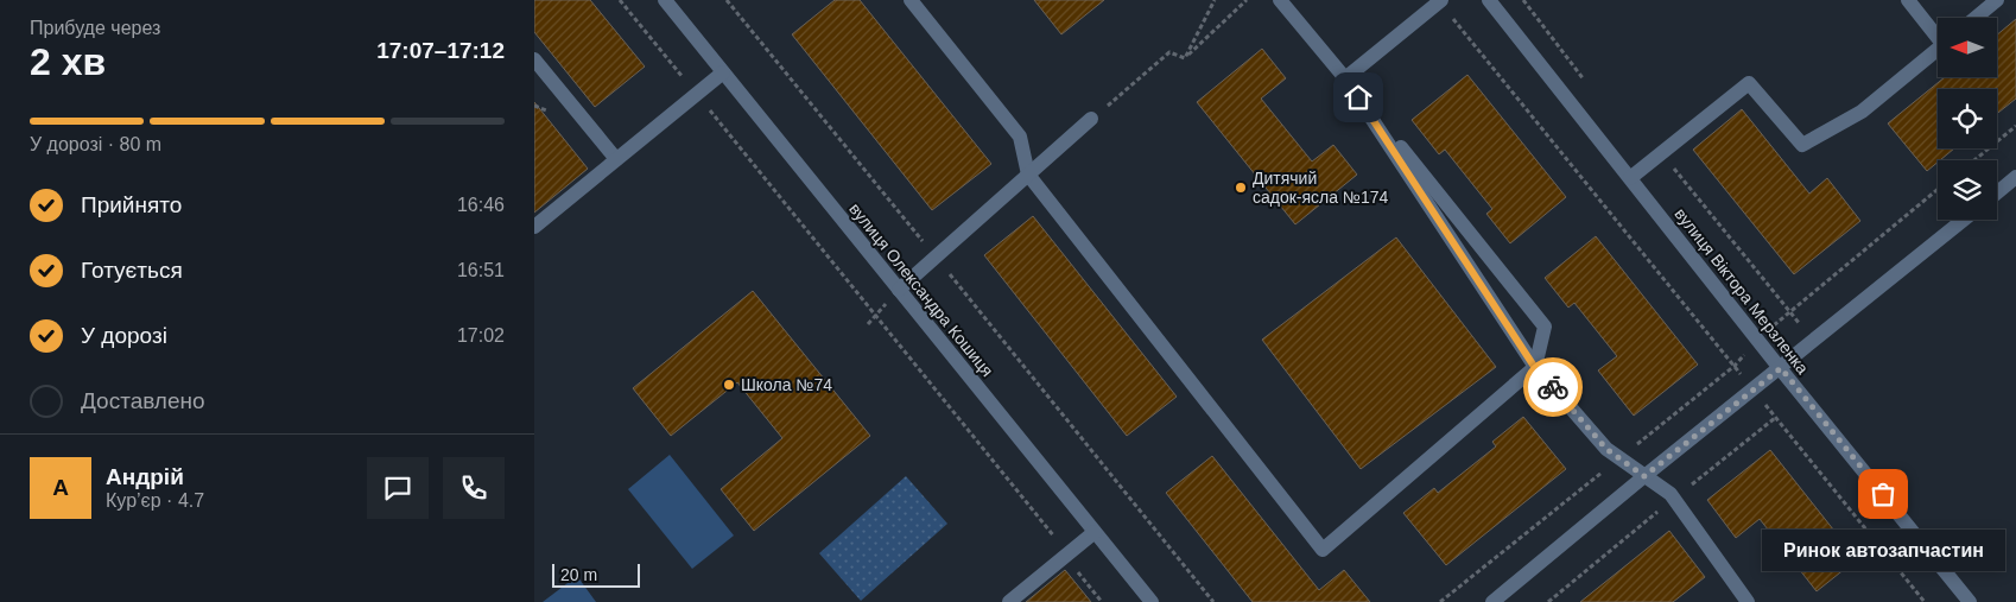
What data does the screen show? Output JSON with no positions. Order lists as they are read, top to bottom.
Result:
{
  "streets": {
    "street": ["вулиця Олександра Кошиця", "вулиця Віктора Мерзленка"]
  },
  "places": ["Дитячий садок-ясла №174", "Школа №74", "Ринок автозапчастин"],
  "scale_bar": "20 m",
  "north": "left",
  "page": {
    "heading": ["2 хв", "Прибуде через", "17:07–17:12"],
    "panel": ["Андрій", "Кур’єр · 4.7"],
    "bar": "У дорозі · 80 m",
    "list": [
      ["Прийнято", "16:46"],
      ["Готується", "16:51"],
      ["У дорозі", "17:02"],
      "Доставлено"
    ],
    "round": "А",
    "bubble": "Ринок автозапчастин",
    "scale": "20 m"
  }
}
